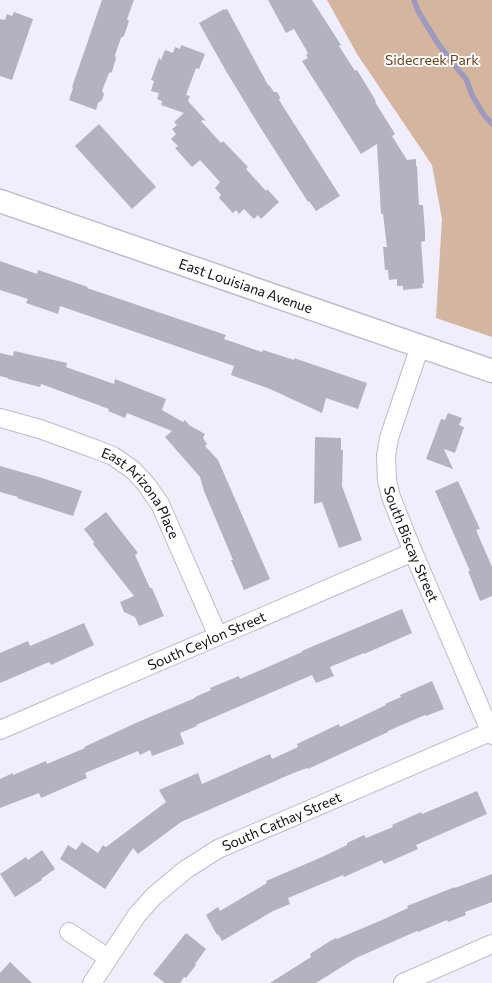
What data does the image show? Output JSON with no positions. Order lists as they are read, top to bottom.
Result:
{
  "streets": {
    "street": [
      "East Louisiana Avenue",
      "East Arizona Place",
      "South Biscay Street",
      "South Ceylon Street",
      "South Cathay Street"
    ]
  },
  "crossings": [
    ["East Louisiana Avenue", "South Biscay Street"],
    ["East Arizona Place", "South Ceylon Street"],
    ["South Biscay Street", "South Ceylon Street"],
    ["South Biscay Street", "South Cathay Street"]
  ],
  "parks": ["Sidecreek Park"]
}
